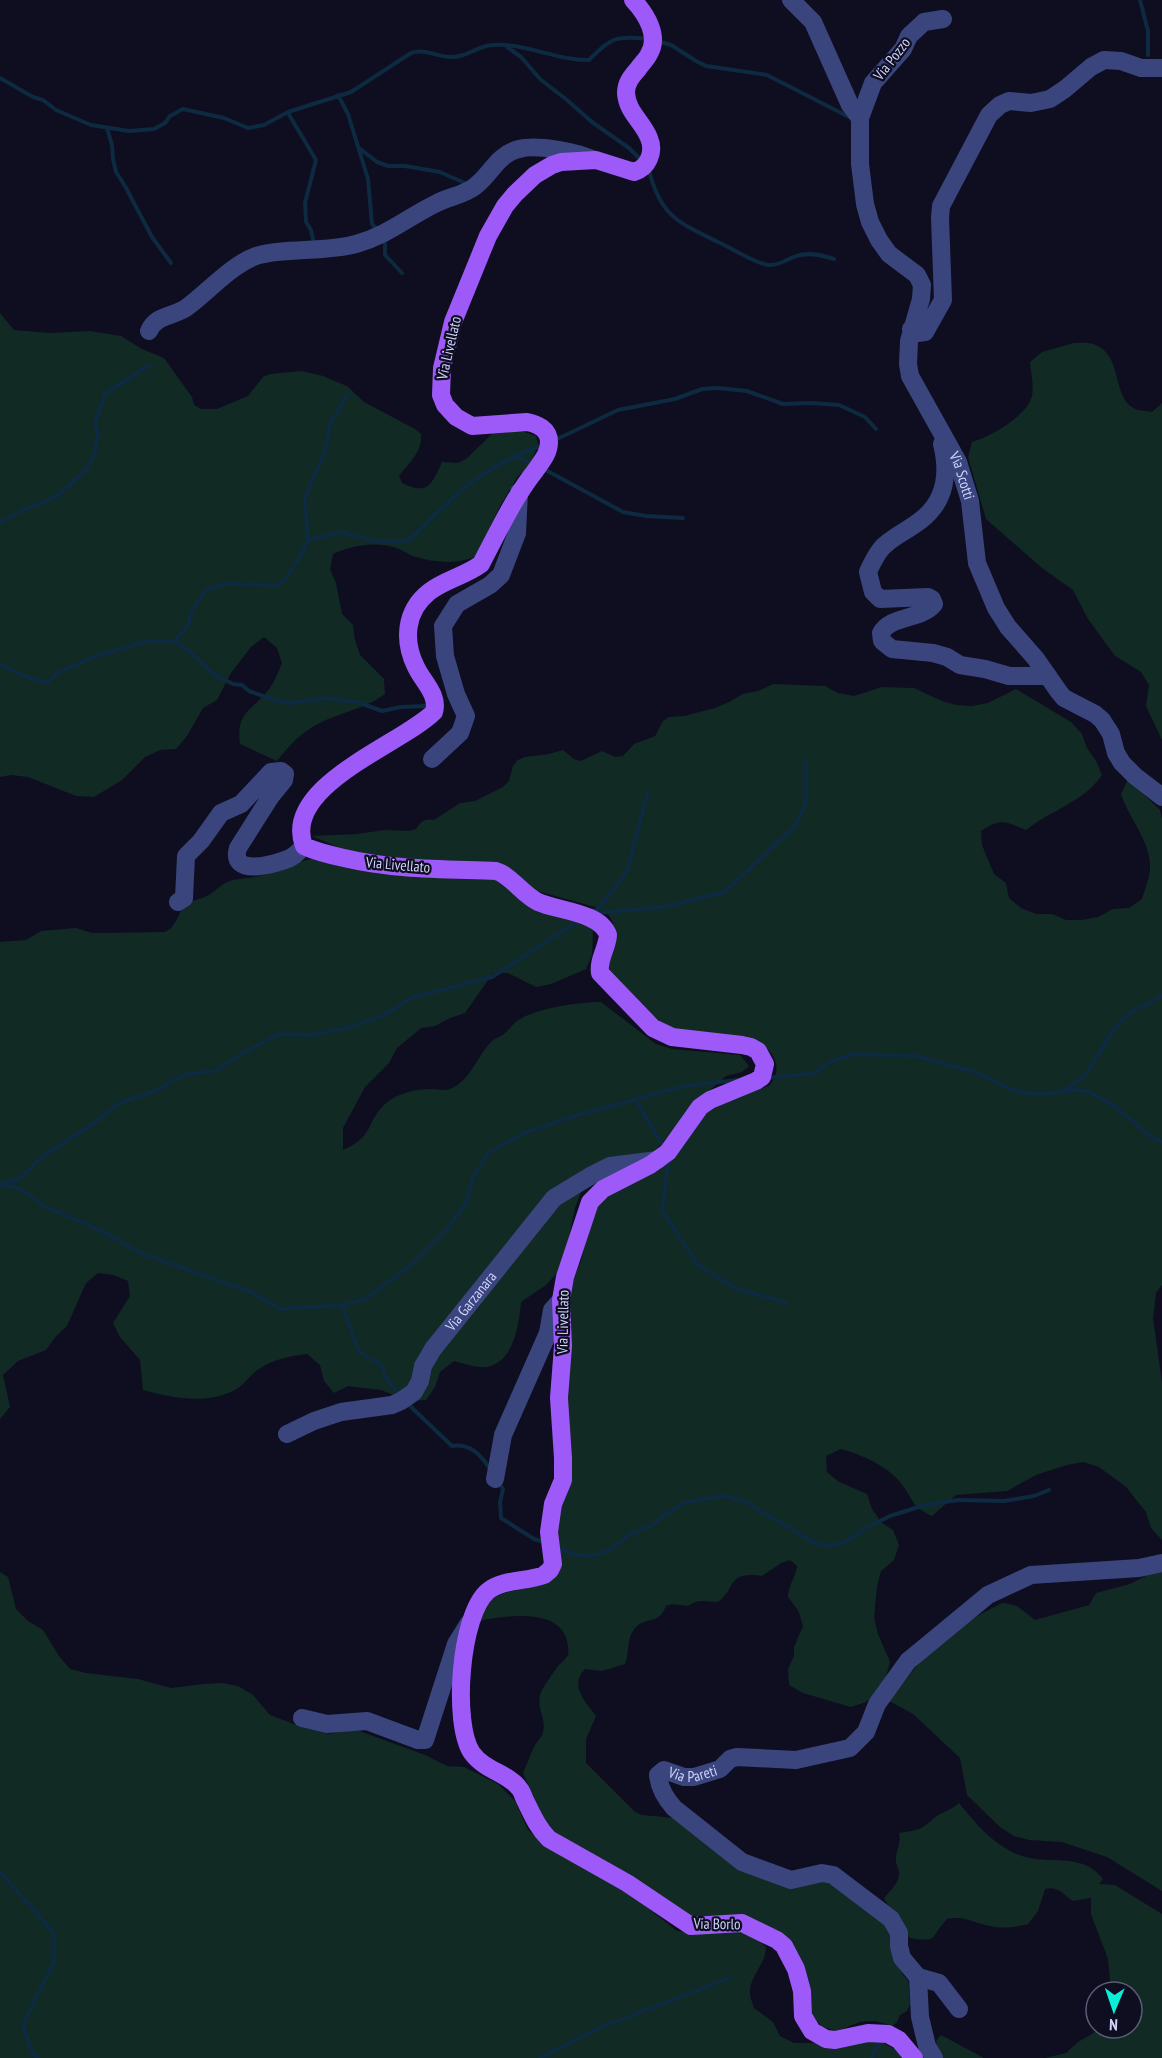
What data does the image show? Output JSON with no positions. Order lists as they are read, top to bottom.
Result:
{
  "streets": {
    "main road": ["Via Livellato", "Via Borlo"],
    "street": [
      "Via Pozzo",
      "Via Scotti",
      "Via Garzanara",
      "Via Pareti"
    ]
  },
  "crossings": [
    ["Via Pozzo", "Via Scotti"],
    ["Via Livellato", "Via Garzanara"],
    ["Via Livellato", "Via Borlo"]
  ],
  "north": "bottom"
}
